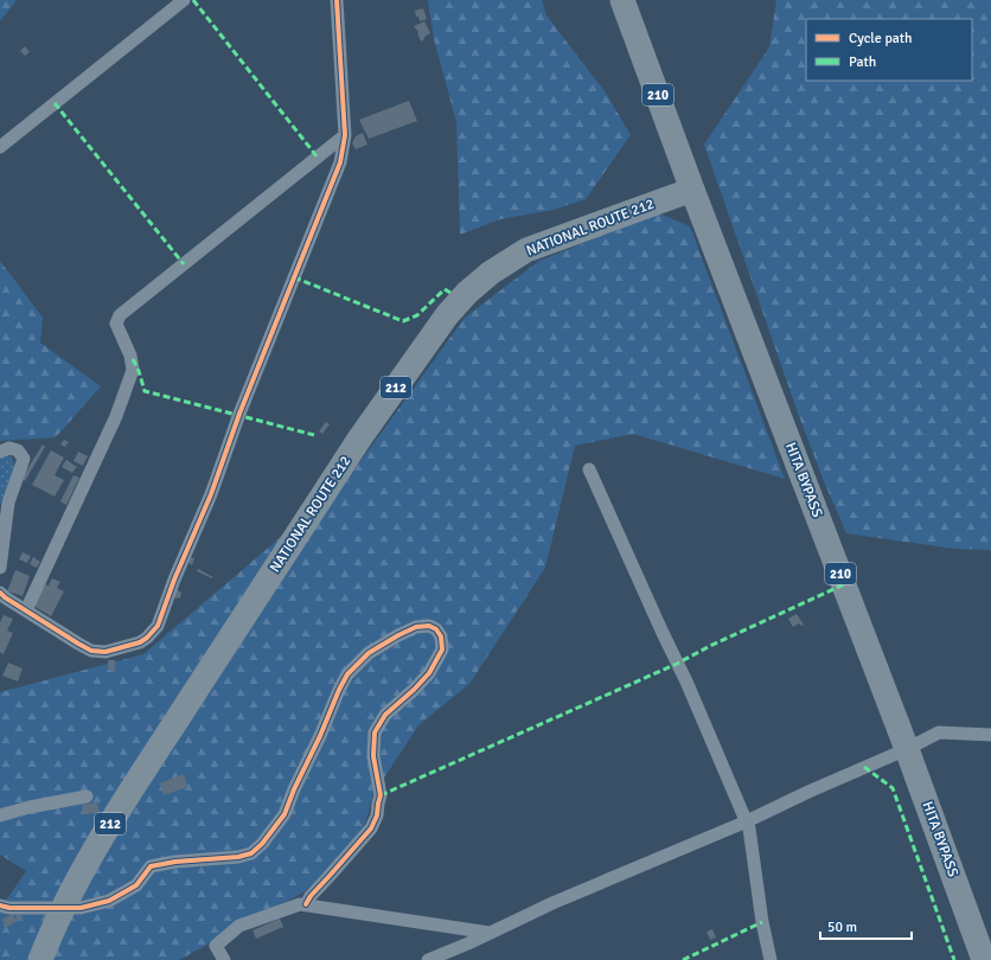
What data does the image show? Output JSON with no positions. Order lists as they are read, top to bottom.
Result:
{
  "streets": {
    "highway": [
      "210",
      "NATIONAL ROUTE 212",
      "212",
      "HITA BYPASS"
    ]
  },
  "crossings": [
    ["NATIONAL ROUTE 212", "HITA BYPASS"]
  ],
  "legend": ["Cycle path", "Path"],
  "scale_bar": "50 m"
}
